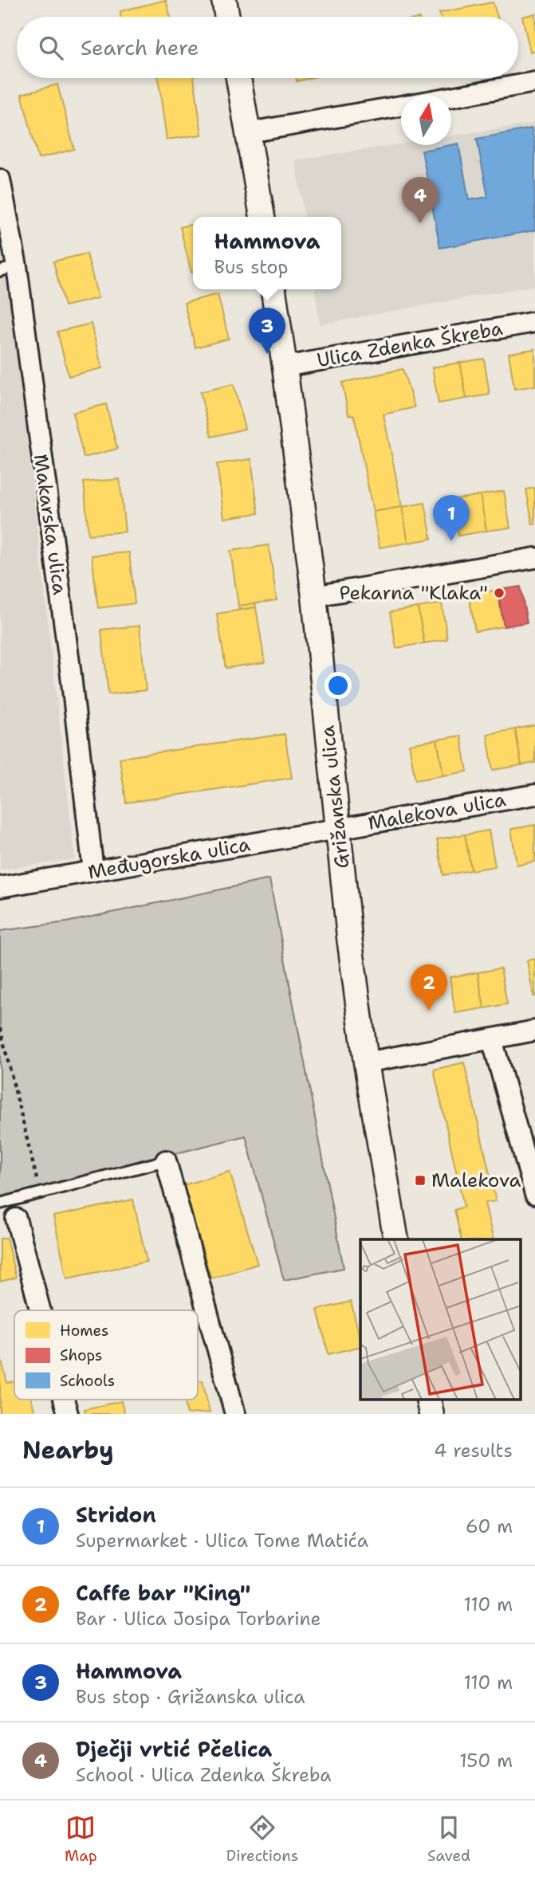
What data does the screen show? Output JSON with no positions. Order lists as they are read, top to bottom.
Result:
{
  "streets": {
    "street": [
      "Ulica Zdenka Škreba",
      "Makarska ulica",
      "Grižanska ulica",
      "Malekova ulica",
      "Međugorska ulica"
    ]
  },
  "crossings": [
    ["Ulica Zdenka Škreba", "Grižanska ulica"],
    ["Makarska ulica", "Međugorska ulica"],
    ["Grižanska ulica", "Malekova ulica"],
    ["Grižanska ulica", "Međugorska ulica"],
    ["Malekova ulica", "Međugorska ulica"]
  ],
  "places": {
    "other": ["Pekarna \"Klaka\""],
    "transit": ["Malekova"]
  },
  "legend": ["Homes", "Shops", "Schools"],
  "north": "top",
  "page": {
    "search": "Search here",
    "pins": [
      "4",
      "3",
      "1",
      "2"
    ],
    "popup": ["Hammova", "Bus stop"],
    "heading": ["Nearby", "4 results"],
    "list": [
      {
        "mark": "1",
        "name": "Stridon",
        "note": "Supermarket · Ulica Tome Matića",
        "value": "60 m"
      },
      {
        "mark": "2",
        "name": "Caffe bar \"King\"",
        "note": "Bar · Ulica Josipa Torbarine",
        "value": "110 m"
      },
      {
        "mark": "3",
        "name": "Hammova",
        "note": "Bus stop · Grižanska ulica",
        "value": "110 m"
      },
      {
        "mark": "4",
        "name": "Dječji vrtić Pčelica",
        "note": "School · Ulica Zdenka Škreba",
        "value": "150 m"
      }
    ],
    "nav": ["Map", "Directions", "Saved"]
  }
}
